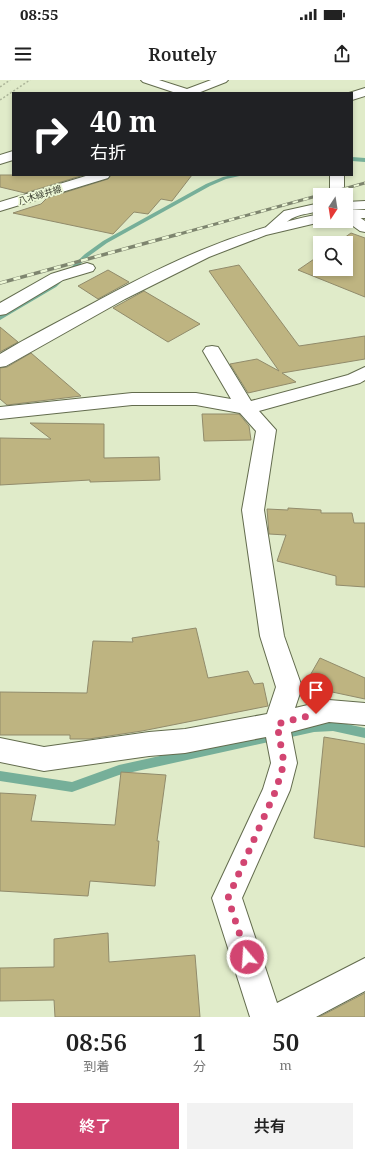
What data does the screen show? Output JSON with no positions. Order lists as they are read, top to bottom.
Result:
{
  "streets": {
    "street": ["八木緑井線"]
  },
  "north": "bottom",
  "page": {
    "status": "08:55",
    "header": "Routely",
    "turn": ["40 m", "右折"],
    "eta": [
      "08:56",
      "到着",
      "1",
      "分",
      "50",
      "m"
    ],
    "buttons": ["終了", "共有"]
  }
}
